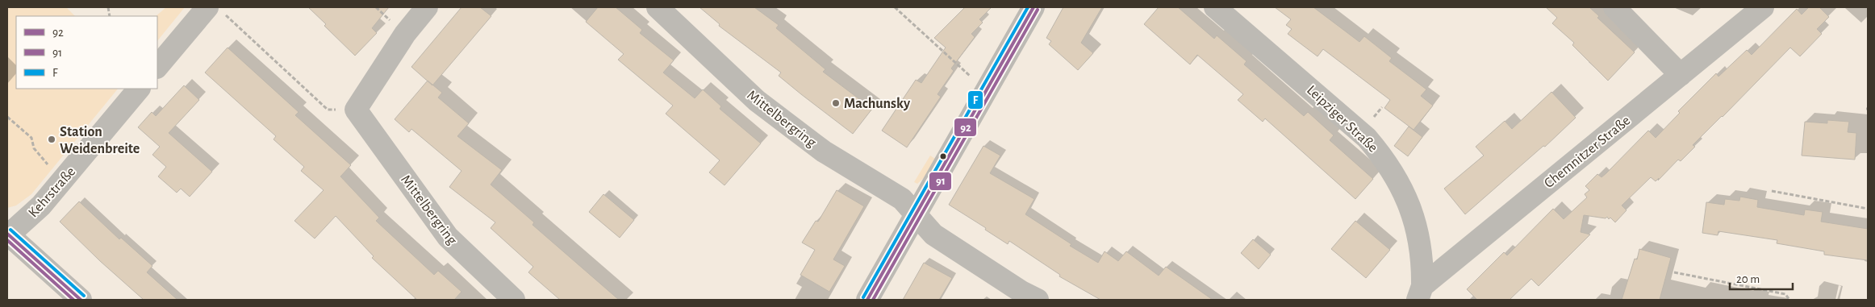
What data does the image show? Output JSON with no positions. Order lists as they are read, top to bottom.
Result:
{
  "streets": {
    "street": [
      "Mittelbergring",
      "Leipziger Straße",
      "Chemnitzer Straße",
      "Kehrstraße"
    ]
  },
  "crossings": [
    ["Leipziger Straße", "Chemnitzer Straße"]
  ],
  "places": ["Machunsky", "Station Weidenbreite"],
  "lines": ["transit line 92", "transit line F", "transit line 91"],
  "legend": ["92", "91", "F"],
  "scale_bar": "20 m"
}
